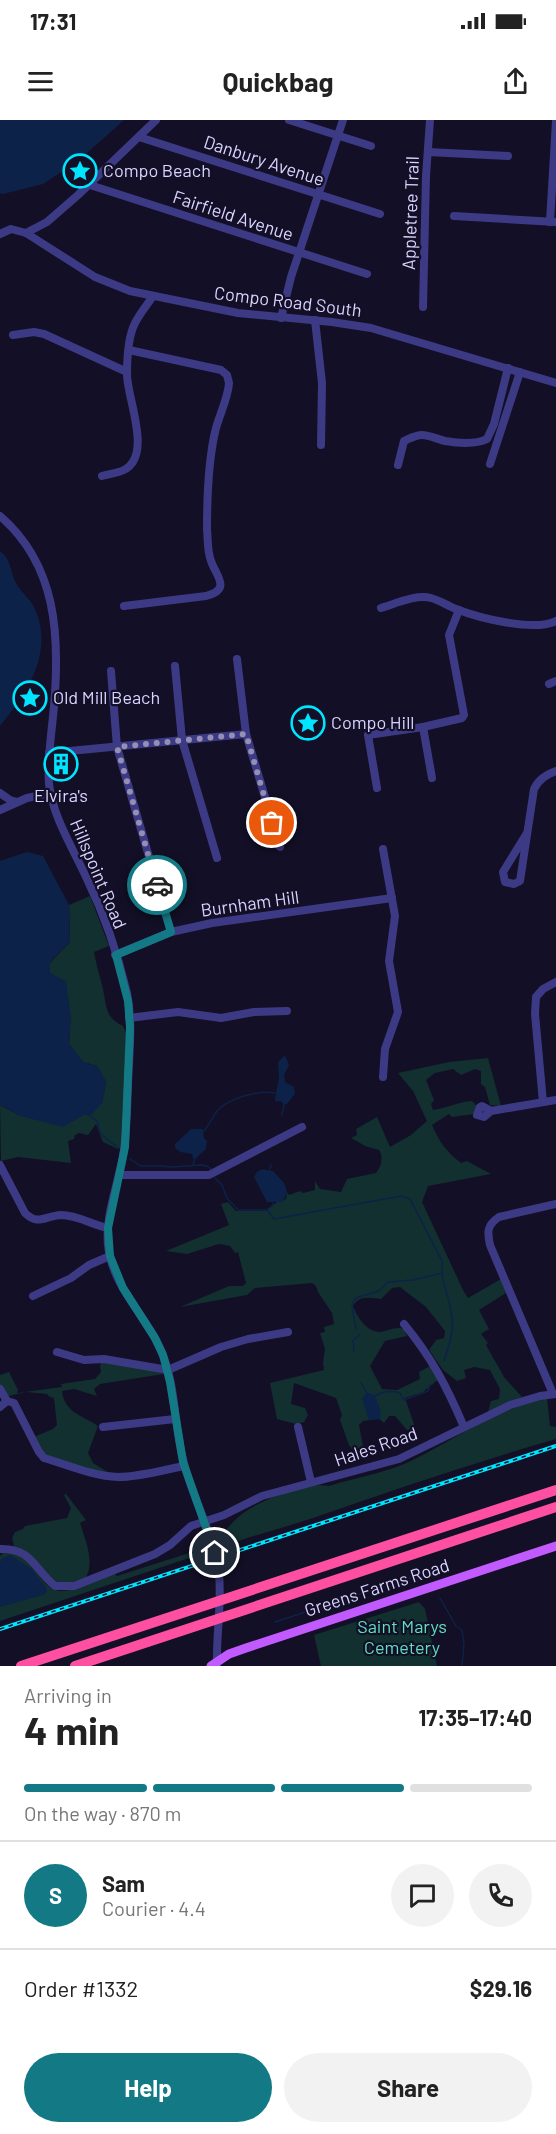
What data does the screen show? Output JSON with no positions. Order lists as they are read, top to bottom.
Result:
{
  "streets": {
    "main road": ["Greens Farms Road"],
    "street": [
      "Danbury Avenue",
      "Appletree Trail",
      "Fairfield Avenue",
      "Compo Road South",
      "Hillspoint Road",
      "Burnham Hill",
      "Hales Road"
    ]
  },
  "crossings": [
    ["Hillspoint Road", "Burnham Hill"],
    ["Hillspoint Road", "Hales Road"],
    ["Hillspoint Road", "Greens Farms Road"]
  ],
  "parks": ["Saint Marys Cemetery"],
  "places": {
    "place": ["Compo Beach", "Old Mill Beach", "Compo Hill"],
    "building": ["Elvira's"]
  },
  "page": {
    "status": "17:31",
    "header": "Quickbag",
    "heading": ["4 min", "Arriving in", "17:35–17:40"],
    "panel": [
      "Sam",
      "Courier · 4.4",
      "Order #1332",
      "$29.16"
    ],
    "bar": "On the way · 870 m",
    "round": "S",
    "buttons": ["Help", "Share"]
  }
}
